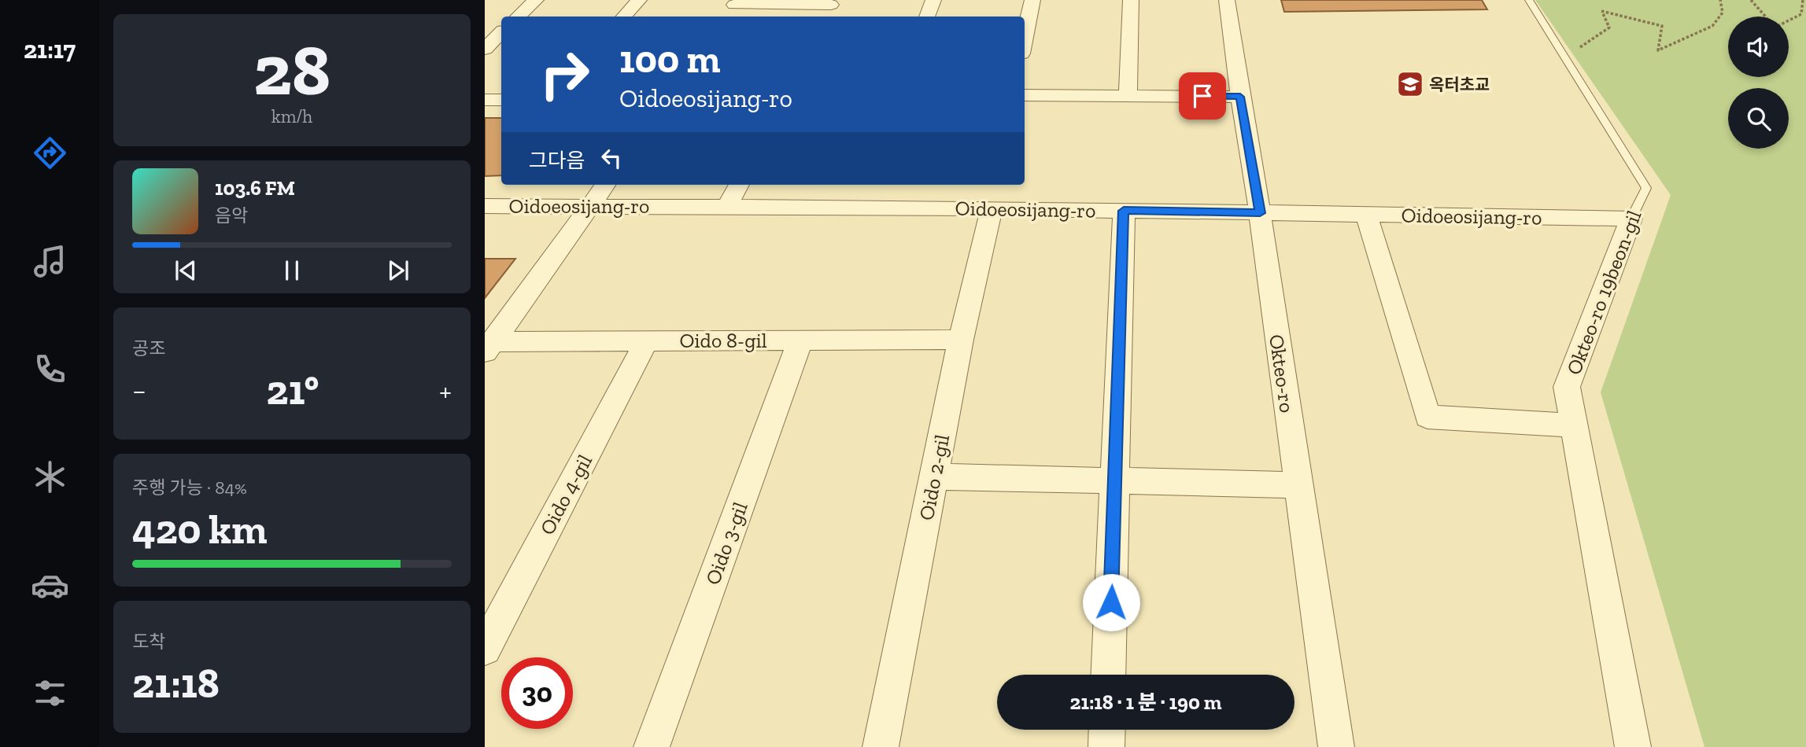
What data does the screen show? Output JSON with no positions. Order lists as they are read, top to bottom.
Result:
{
  "streets": {
    "street": [
      "Oidoeosijang-ro",
      "Okteo-ro 19beon-gil",
      "Oido 8-gil",
      "Okteo-ro",
      "Oido 2-gil",
      "Oido 4-gil",
      "Oido 3-gil"
    ]
  },
  "crossings": [
    ["Oidoeosijang-ro", "Okteo-ro 19beon-gil"],
    ["Oidoeosijang-ro", "Okteo-ro"],
    ["Oidoeosijang-ro", "Oido 2-gil"],
    ["Oido 8-gil", "Oido 2-gil"],
    ["Oido 8-gil", "Oido 4-gil"],
    ["Oido 8-gil", "Oido 3-gil"]
  ],
  "places": {
    "school or university": ["옥터초교"]
  },
  "page": {
    "tabs": "21:17",
    "tile": [
      ["28", "km/h"],
      "공조",
      ["주행 가능 · 84%", "420 km"],
      ["도착", "21:18"]
    ],
    "turn": ["100 m", "Oidoeosijang-ro"],
    "then": "그다음",
    "song": ["103.6 FM", "음악"],
    "heat": ["−", "21°", "+"],
    "limit": "30",
    "trip": "21:18 · 1 분 · 190 m"
  }
}
